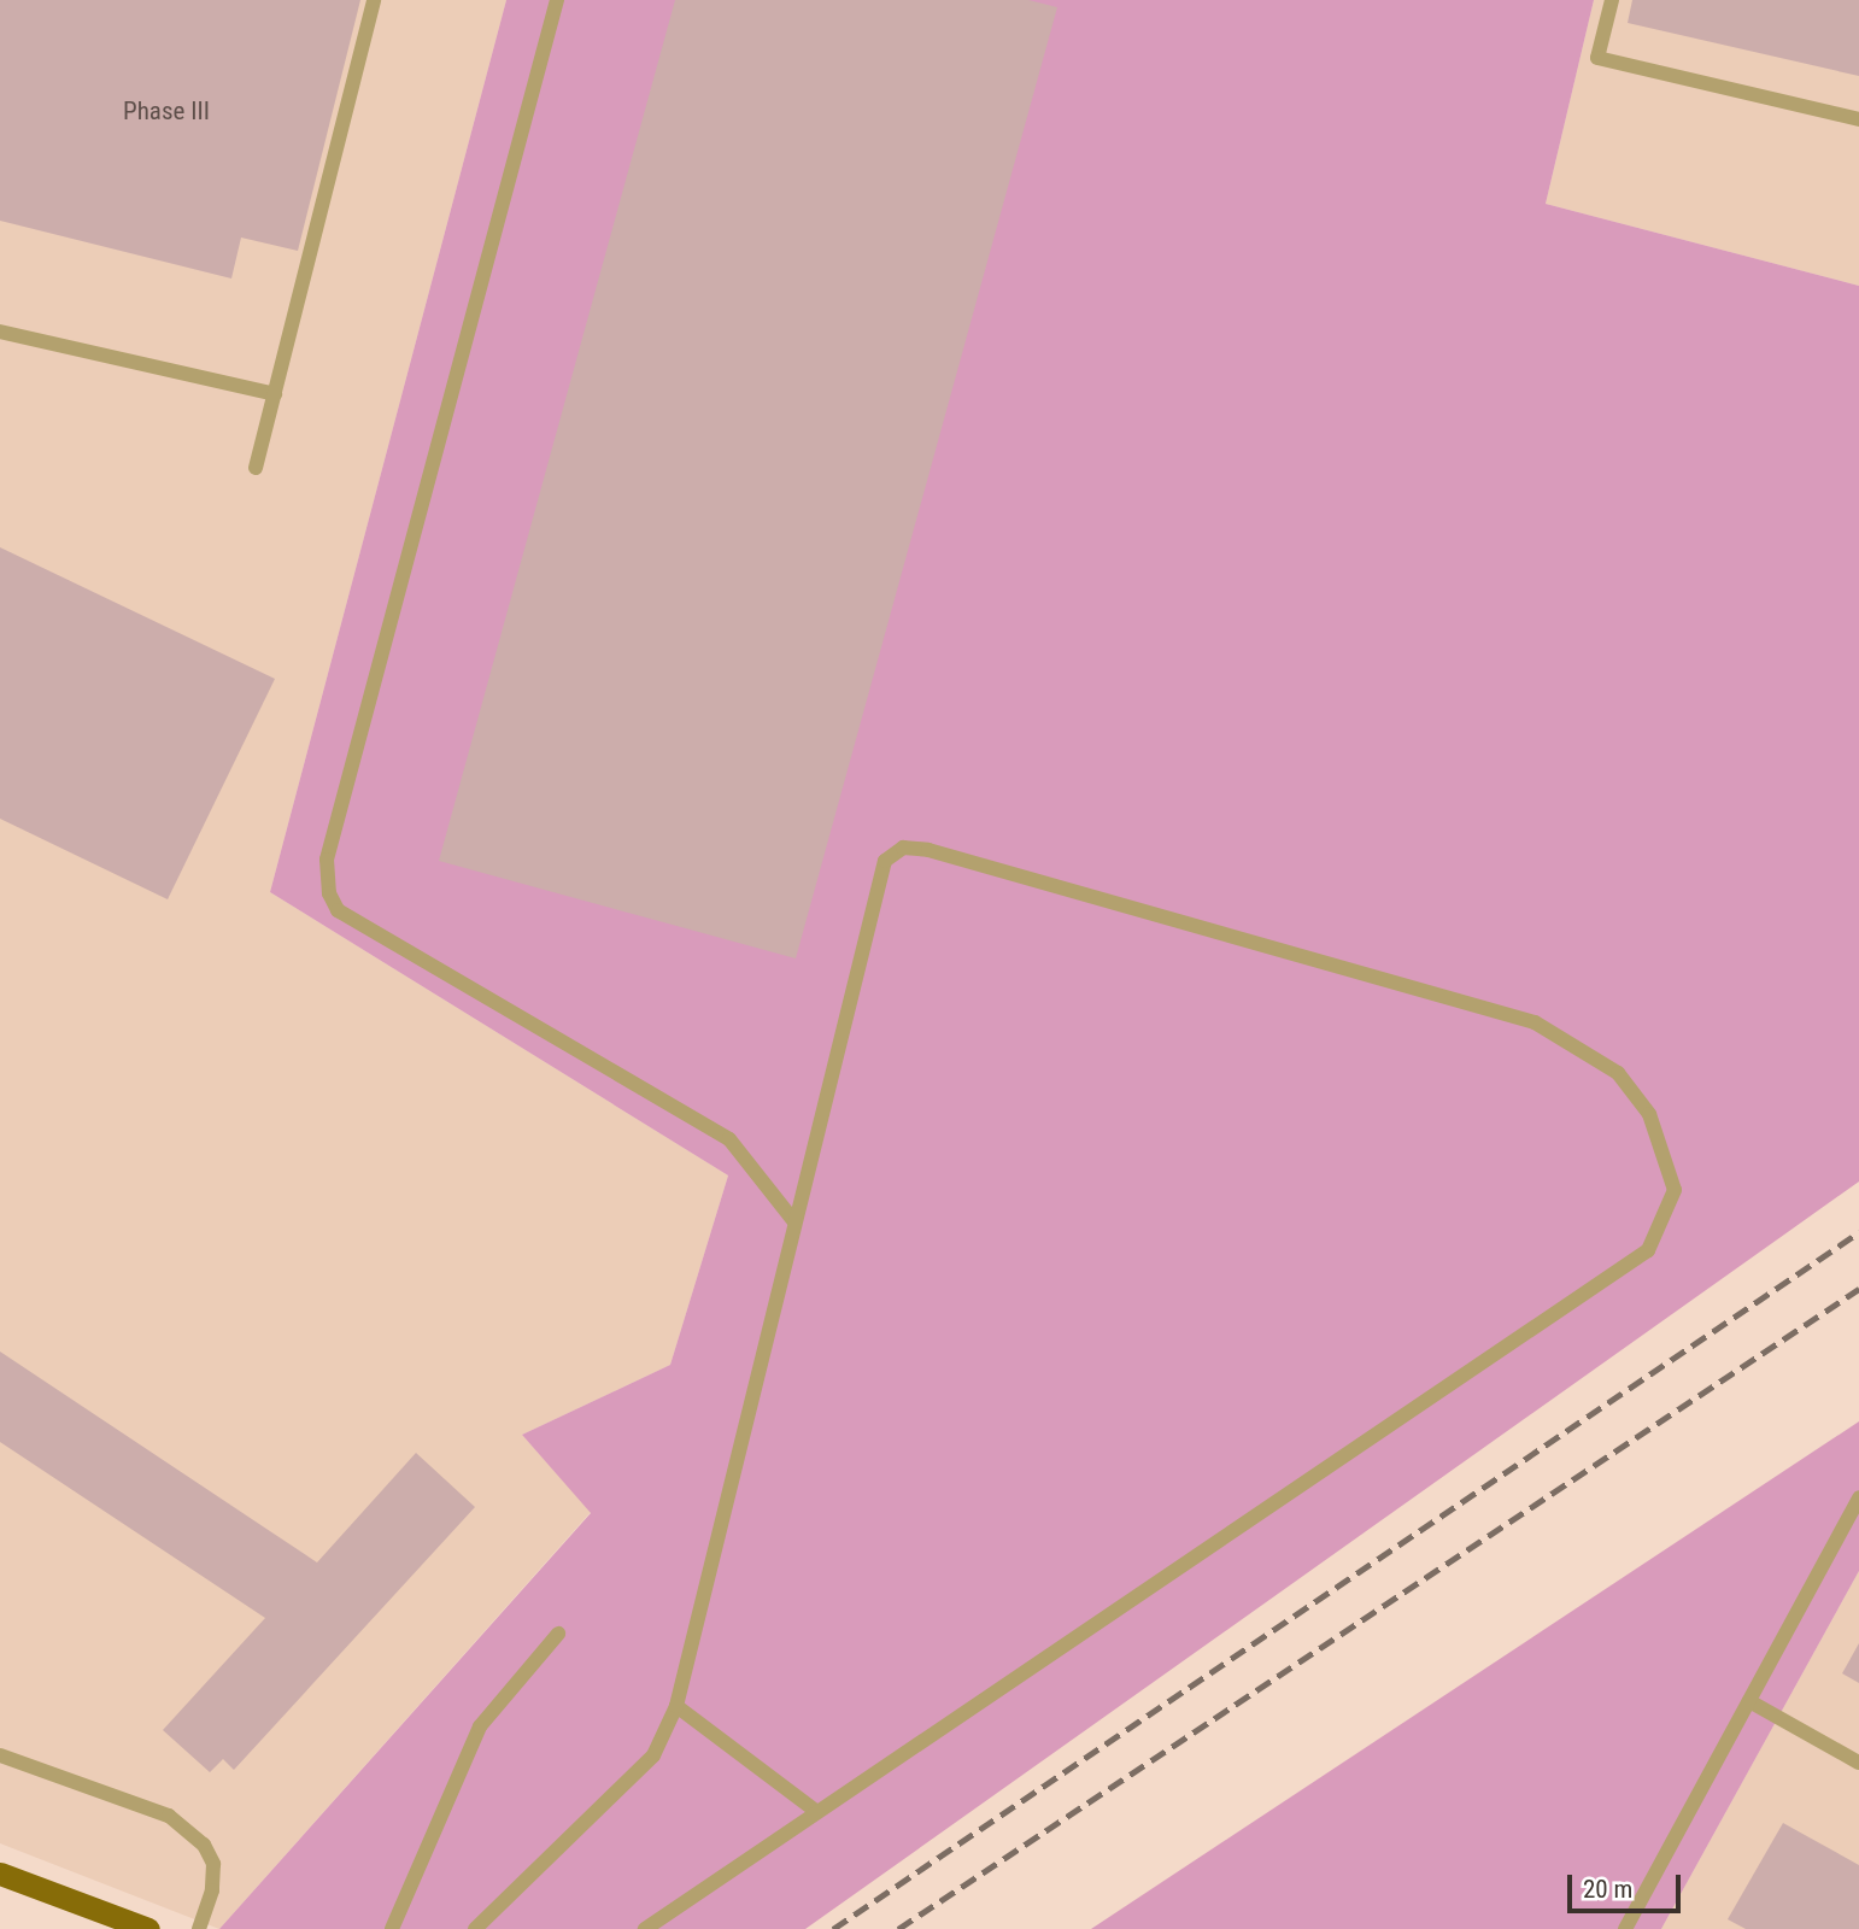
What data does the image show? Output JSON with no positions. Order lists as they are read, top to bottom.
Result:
{
  "house_numbers": ["Phase III"],
  "scale_bar": "20 m"
}
